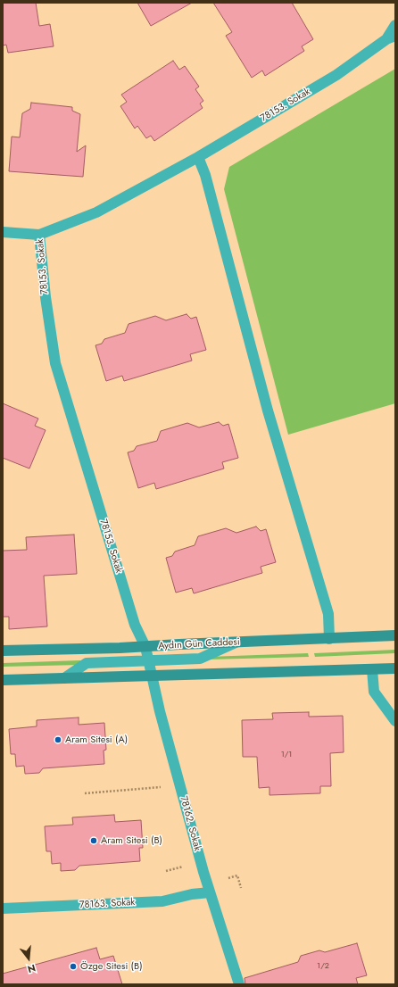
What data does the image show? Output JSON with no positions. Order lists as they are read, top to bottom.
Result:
{
  "streets": {
    "main road": ["Aydın Gün Caddesi"],
    "street": ["78153. Sokak", "78162. Sokak", "78163. Sokak"]
  },
  "crossings": [
    ["78153. Sokak", "Aydın Gün Caddesi"],
    ["78153. Sokak", "78162. Sokak"],
    ["78162. Sokak", "78163. Sokak"]
  ],
  "places": ["Aram Sitesi (A)", "Aram Sitesi (B)", "Özge Sitesi (B)"],
  "house_numbers": ["1/1", "1/2"],
  "north": "bottom"
}
